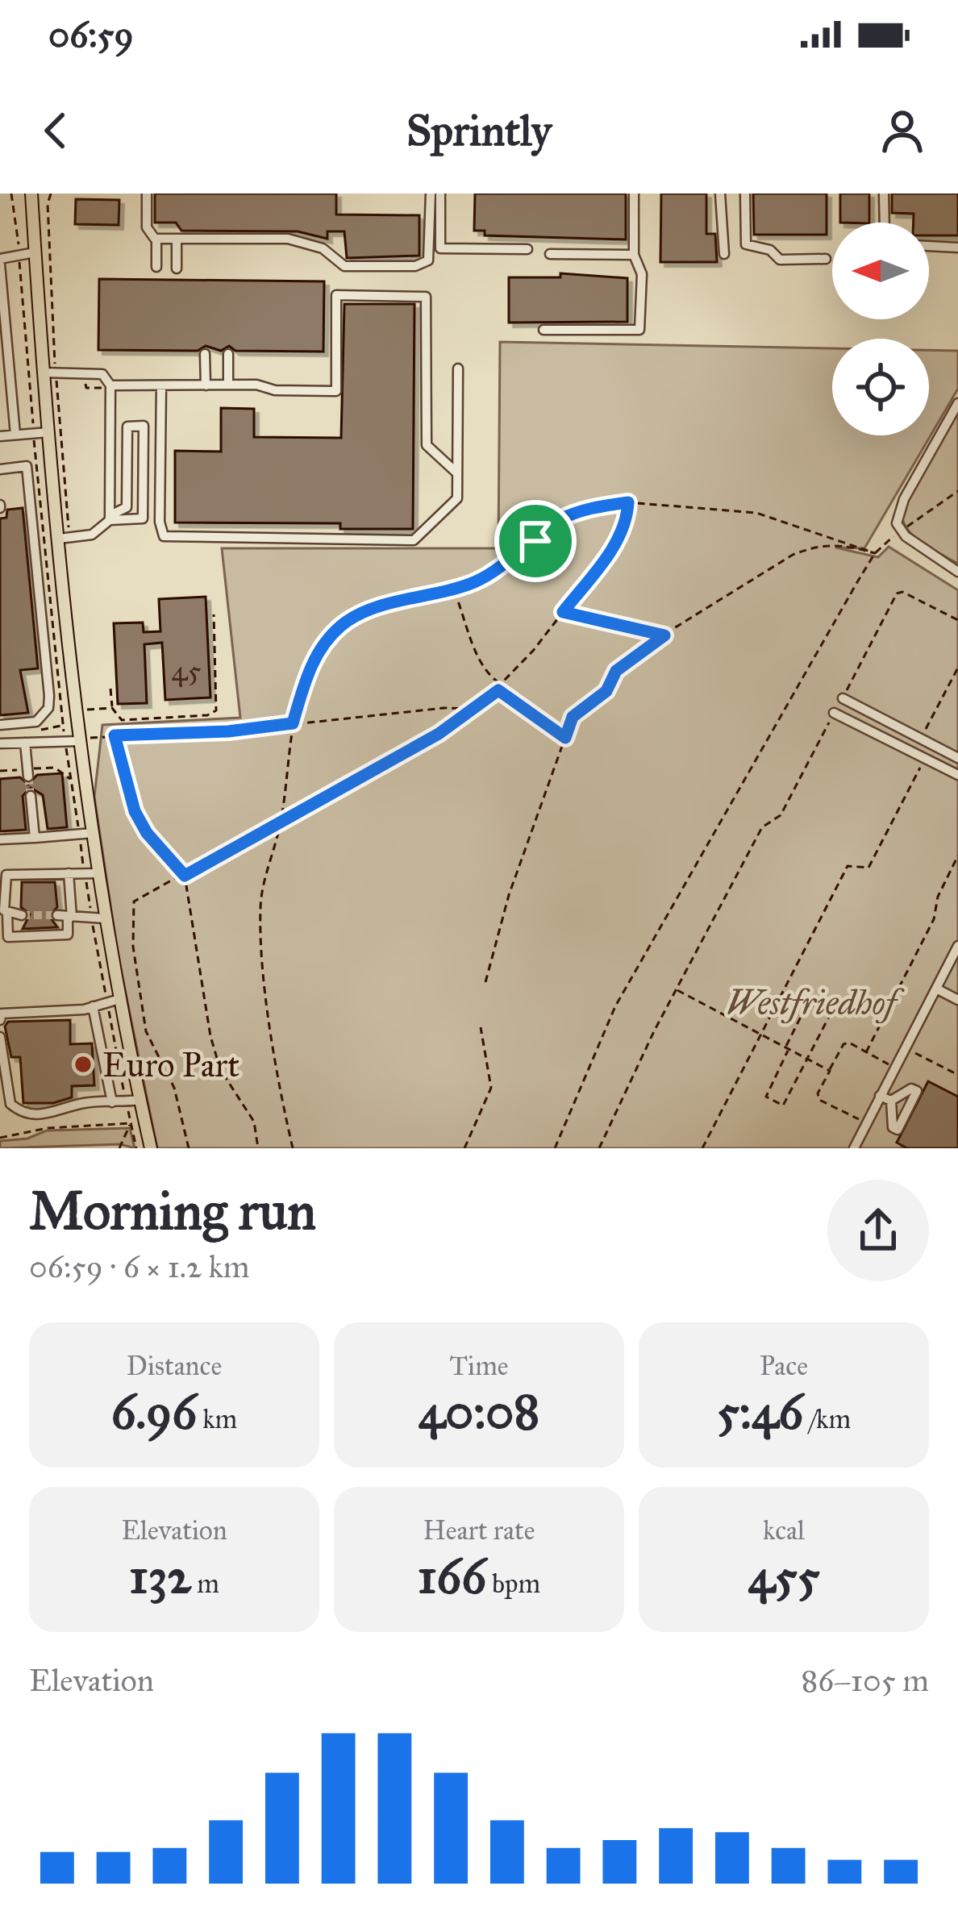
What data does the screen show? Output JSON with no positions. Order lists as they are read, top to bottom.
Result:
{
  "parks": ["Westfriedhof"],
  "places": ["Euro Part"],
  "house_numbers": ["45"],
  "north": "left",
  "page": {
    "status": "06:59",
    "header": "Sprintly",
    "heading": ["Morning run", "06:59 · 6 × 1.2 km"],
    "stats": [
      ["Distance", "6.96 km"],
      ["Time", "40:08"],
      ["Pace", "5:46 /km"],
      ["Elevation", "132 m"],
      ["Heart rate", "166 bpm"],
      ["kcal", "455"]
    ],
    "chart": ["Elevation", "86–105 m"]
  }
}
